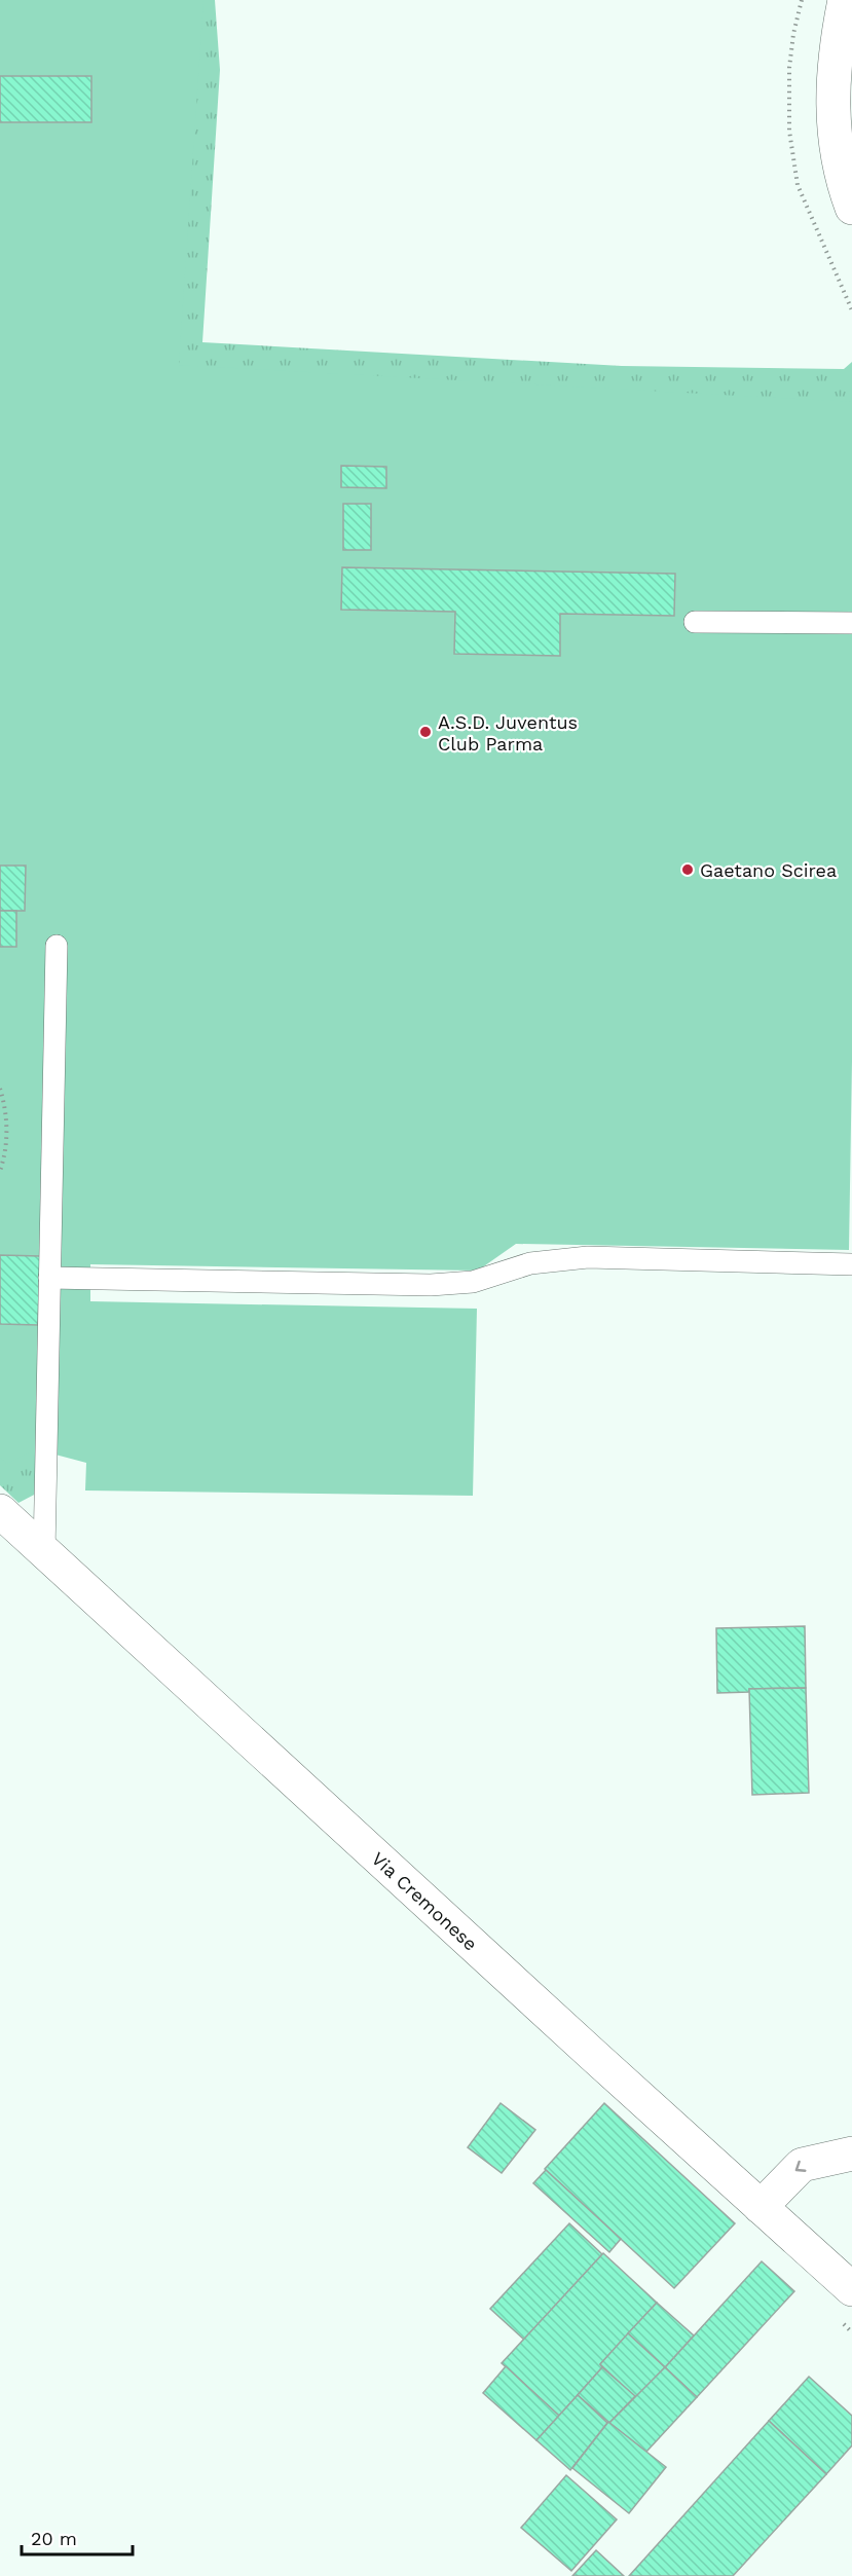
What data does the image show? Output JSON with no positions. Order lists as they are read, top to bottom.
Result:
{
  "streets": {
    "main road": ["Via Cremonese"]
  },
  "places": ["A.S.D. Juventus Club Parma", "Gaetano Scirea"],
  "scale_bar": "20 m"
}
